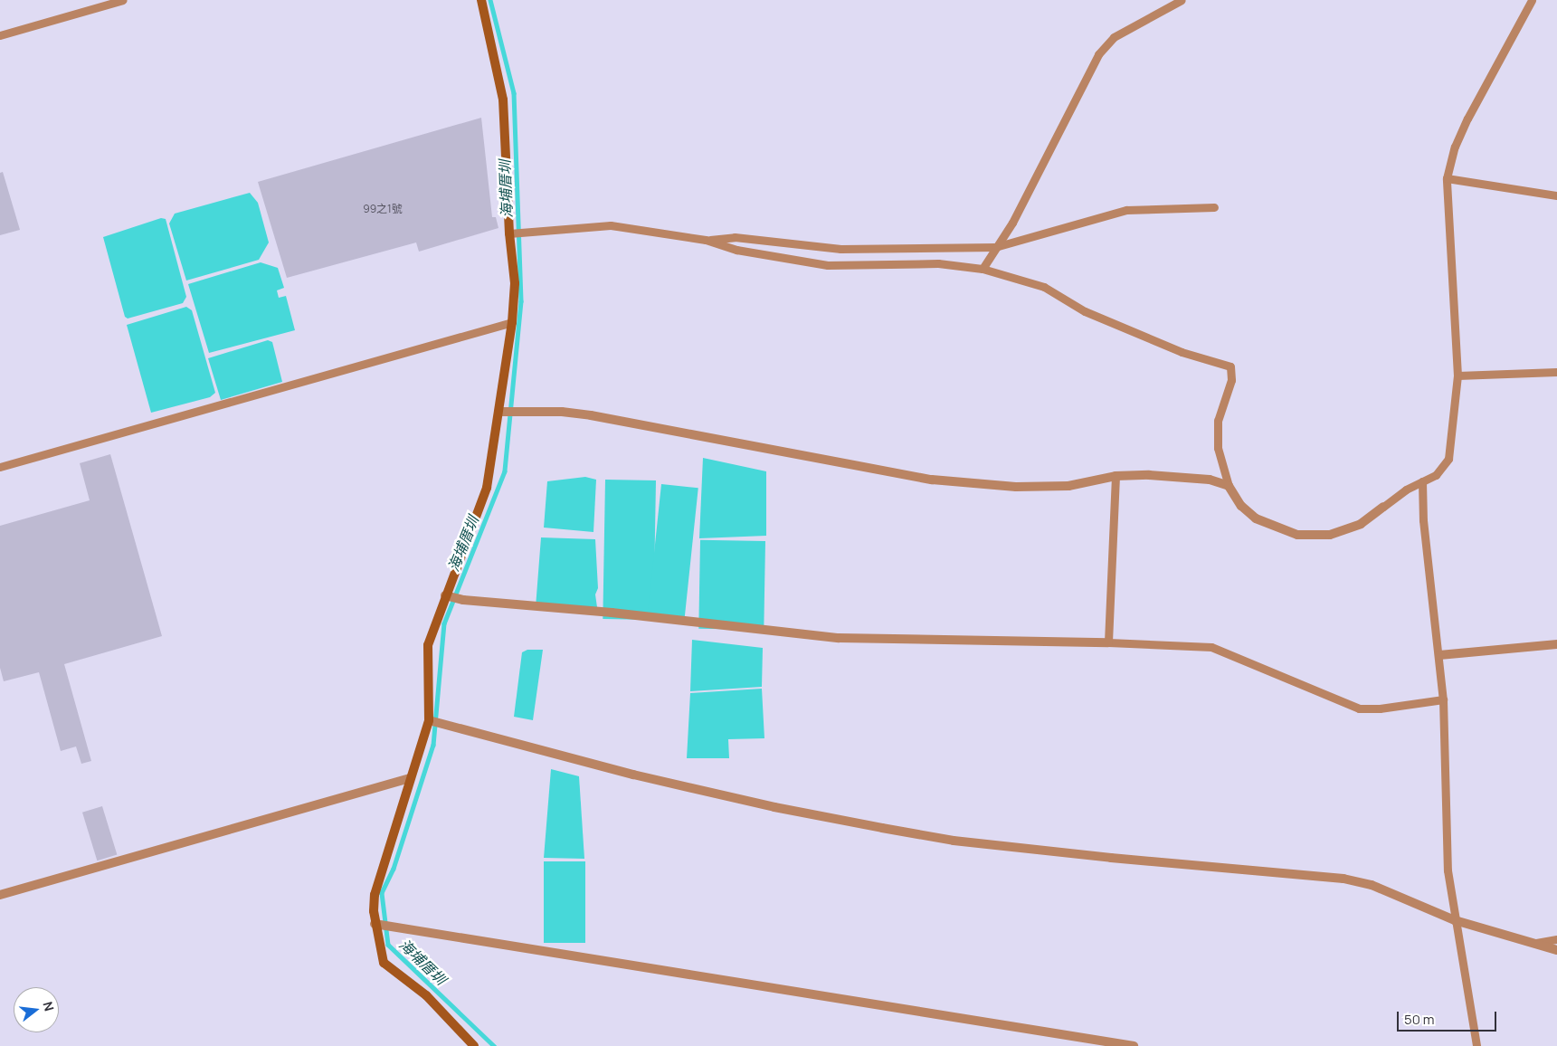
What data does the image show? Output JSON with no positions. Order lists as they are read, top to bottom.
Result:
{
  "water": ["海埔厝圳"],
  "house_numbers": ["99之1號"],
  "scale_bar": "50 m",
  "north": "right"
}
